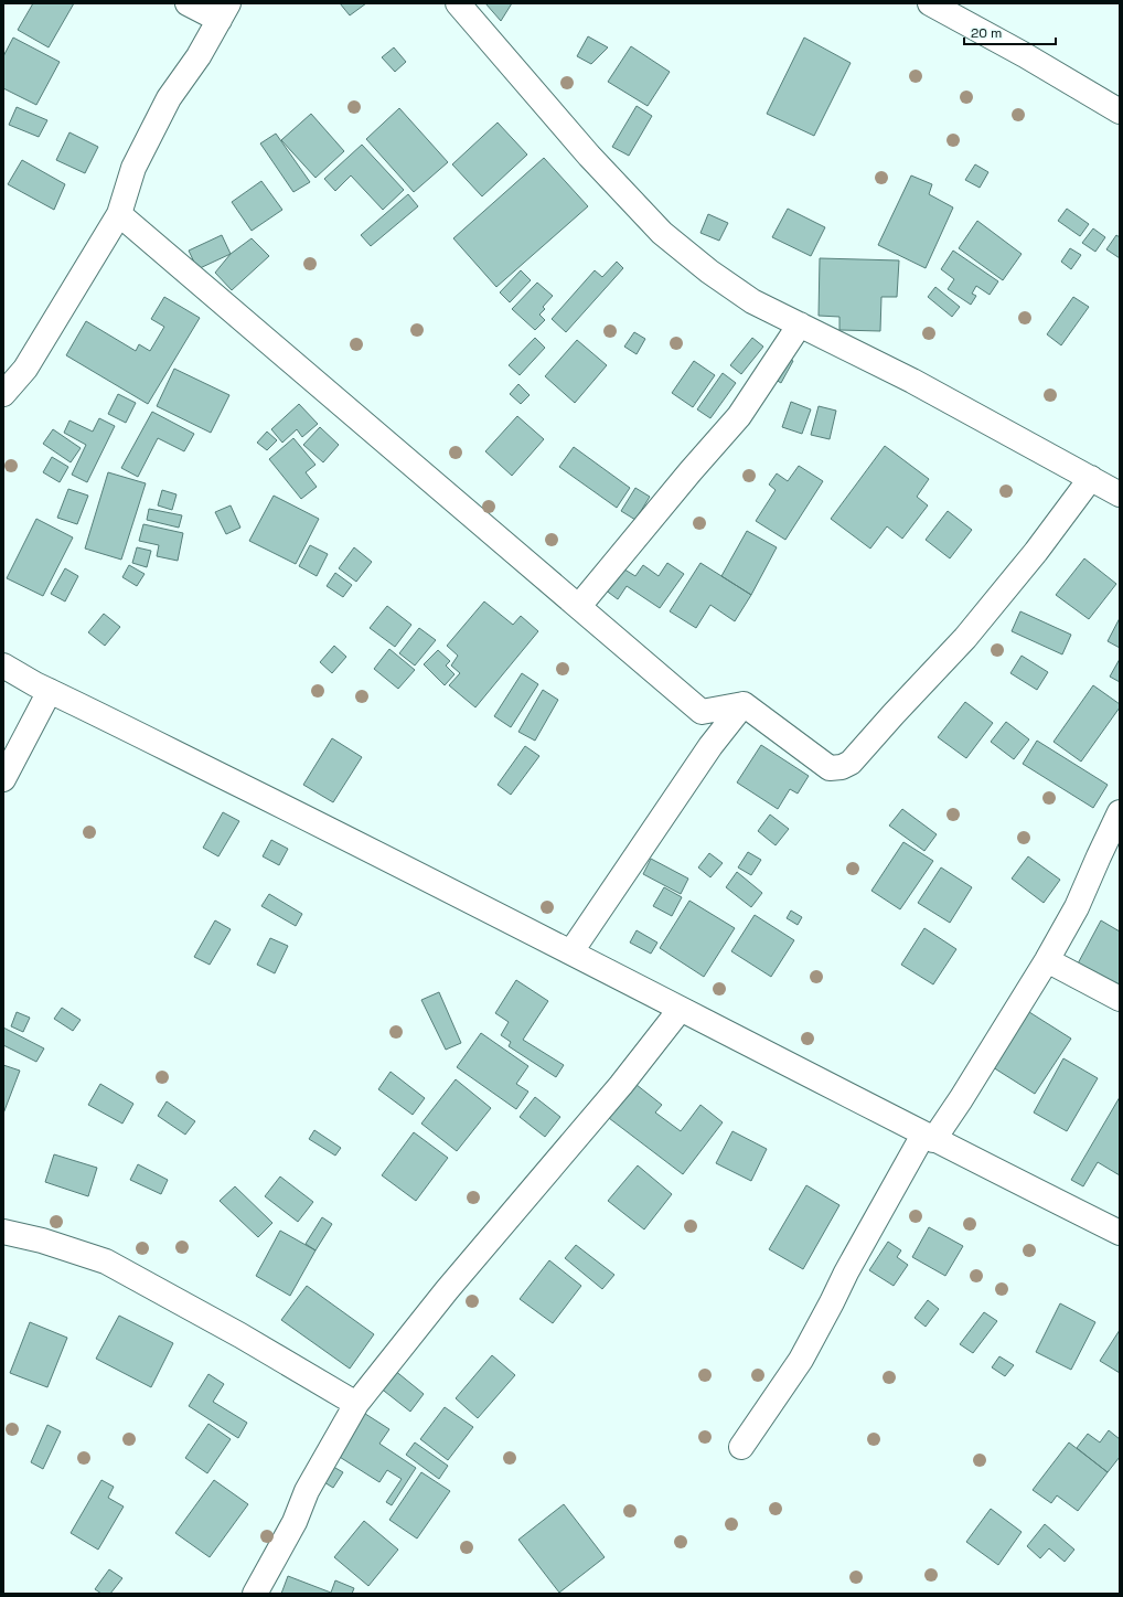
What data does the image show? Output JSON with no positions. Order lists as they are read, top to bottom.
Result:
{
  "scale_bar": "20 m"
}
